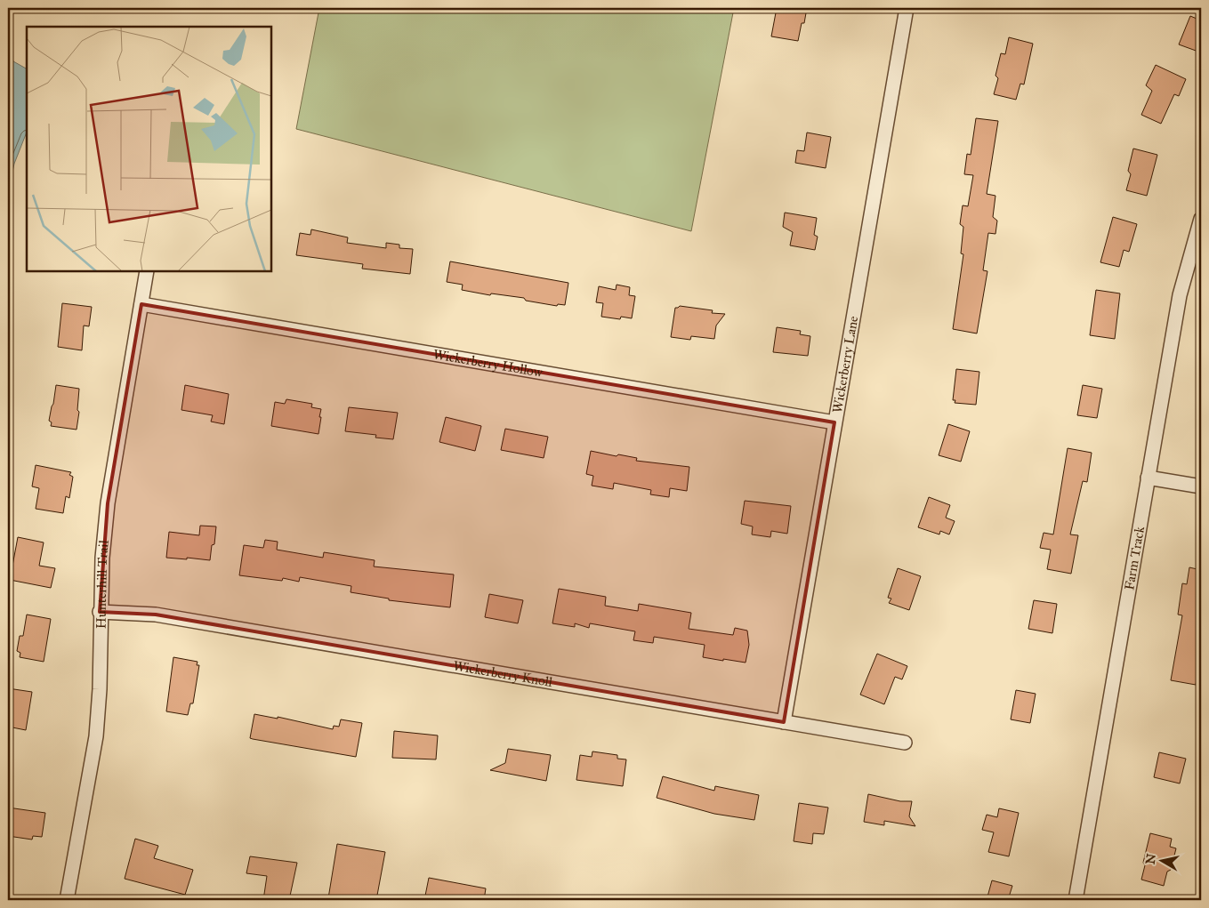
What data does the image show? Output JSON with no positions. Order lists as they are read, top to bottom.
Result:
{
  "streets": {
    "street": [
      "Wickerberry Hollow",
      "Wickerberry Lane",
      "Farm Track",
      "Hunterhill Trail",
      "Wickerberry Knoll"
    ]
  },
  "crossings": [
    ["Wickerberry Hollow", "Wickerberry Lane"],
    ["Wickerberry Hollow", "Hunterhill Trail"],
    ["Wickerberry Lane", "Wickerberry Knoll"],
    ["Hunterhill Trail", "Wickerberry Knoll"]
  ],
  "north": "left"
}
